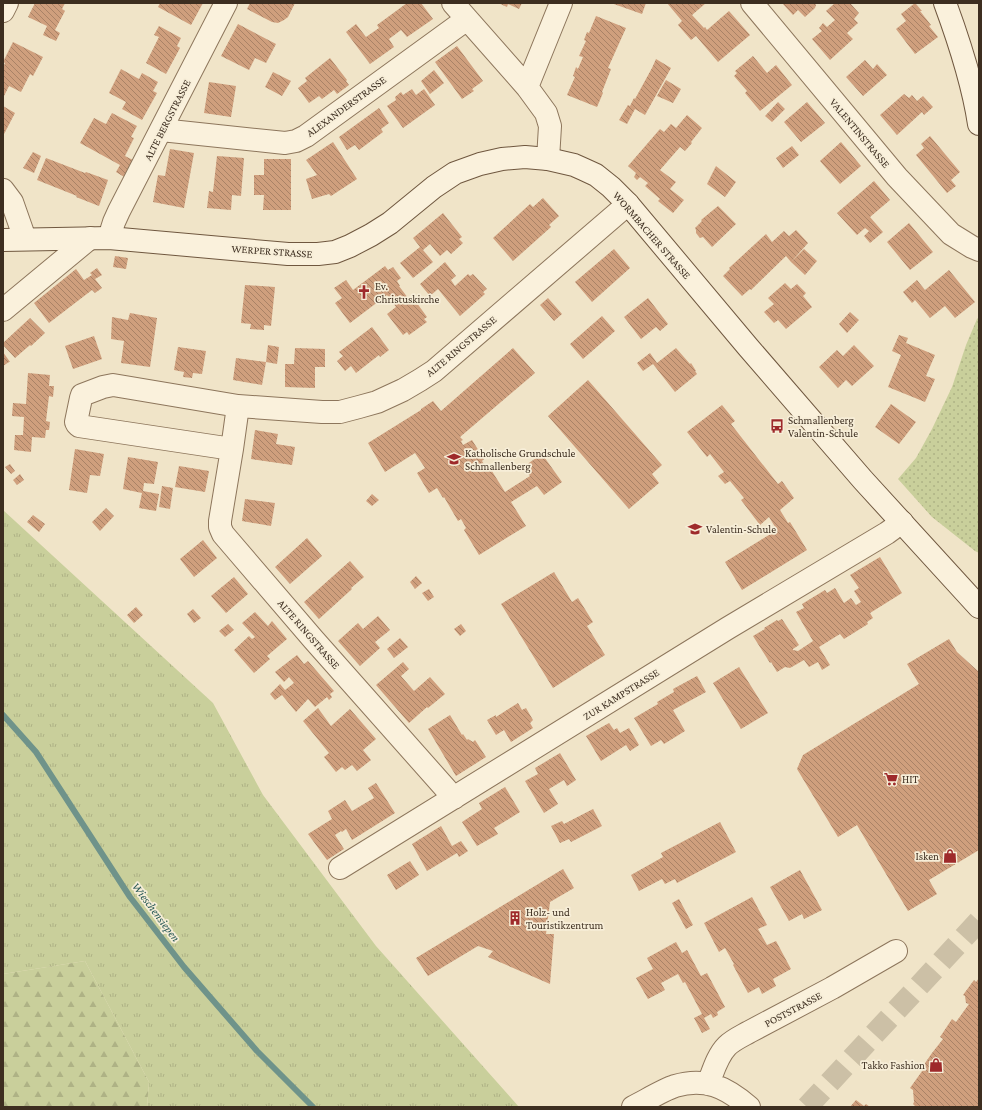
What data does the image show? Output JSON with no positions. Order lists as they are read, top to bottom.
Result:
{
  "streets": {
    "street": [
      "ALEXANDERSTRASSE",
      "ALTE BERGSTRASSE",
      "VALENTINSTRASSE",
      "WORMBACHER STRASSE",
      "WERPER STRASSE",
      "ALTE RINGSTRASSE",
      "ZUR KAMPSTRASSE",
      "POSTSTRASSE"
    ]
  },
  "crossings": [
    ["ALEXANDERSTRASSE", "ALTE BERGSTRASSE"],
    ["ALTE BERGSTRASSE", "WERPER STRASSE"],
    ["WORMBACHER STRASSE", "WERPER STRASSE"],
    ["WORMBACHER STRASSE", "ALTE RINGSTRASSE"],
    ["WORMBACHER STRASSE", "ZUR KAMPSTRASSE"],
    ["ALTE RINGSTRASSE", "ZUR KAMPSTRASSE"]
  ],
  "water": ["Wieschensiepen"],
  "places": {
    "church": ["Ev. Christuskirche"],
    "bus stop": ["Schmallenberg Valentin-Schule"],
    "school or university": ["Katholische Grundschule Schmallenberg", "Valentin-Schule"],
    "supermarket": ["HIT"],
    "shop": ["Isken", "Takko Fashion"],
    "building": ["Holz- und Touristikzentrum"]
  }
}
